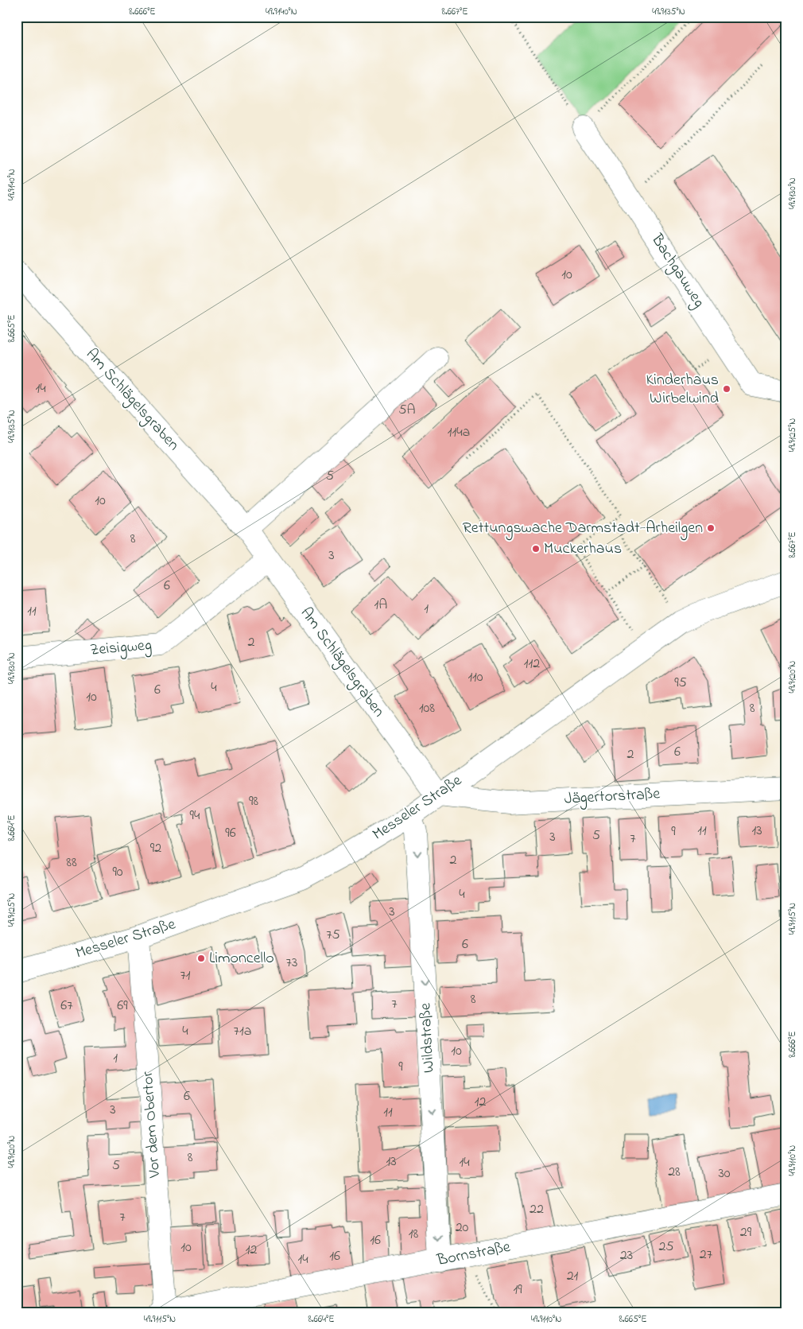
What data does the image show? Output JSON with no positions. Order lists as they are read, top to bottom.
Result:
{
  "streets": {
    "street": [
      "Bachgauweg",
      "Am Schlägelsgraben",
      "Zeisigweg",
      "Jägertorstraße",
      "Messeler Straße",
      "Wildstraße",
      "Vor dem Obertor",
      "Bornstraße"
    ]
  },
  "crossings": [
    ["Am Schlägelsgraben", "Zeisigweg"],
    ["Am Schlägelsgraben", "Jägertorstraße"],
    ["Am Schlägelsgraben", "Messeler Straße"],
    ["Jägertorstraße", "Messeler Straße"],
    ["Messeler Straße", "Wildstraße"],
    ["Messeler Straße", "Vor dem Obertor"],
    ["Wildstraße", "Bornstraße"],
    ["Vor dem Obertor", "Bornstraße"]
  ],
  "one_way": ["Wildstraße"],
  "places": [
    "Kinderhaus Wirbelwind",
    "Rettungswache Darmstadt-Arheilgen",
    "Muckerhaus",
    "Limoncello"
  ],
  "house_numbers": [
    "10",
    "14",
    "5A",
    "114a",
    "5",
    "10",
    "8",
    "3",
    "6",
    "1A",
    "1",
    "11",
    "2",
    "112",
    "110",
    "95",
    "4",
    "6",
    "10",
    "108",
    "8",
    "6",
    "2",
    "98",
    "94",
    "11",
    "13",
    "9",
    "96",
    "5",
    "3",
    "7",
    "92",
    "2",
    "88",
    "90",
    "4",
    "3",
    "75",
    "6",
    "73",
    "71",
    "8",
    "7",
    "67",
    "69",
    "4",
    "71a",
    "10",
    "1",
    "9",
    "6",
    "12",
    "3",
    "11",
    "8",
    "13",
    "14",
    "5",
    "28",
    "30",
    "22",
    "7",
    "20",
    "29",
    "18",
    "16",
    "25",
    "10",
    "12",
    "27",
    "23",
    "16",
    "14",
    "21",
    "19"
  ],
  "coordinates": [
    "8.666°E",
    "49.9140°N",
    "8.667°E",
    "49.9135°N",
    "49.9130°N",
    "8.665°E",
    "49.9125°N",
    "49.9120°N",
    "8.664°E",
    "49.9115°N",
    "49.9110°N"
  ]
}
